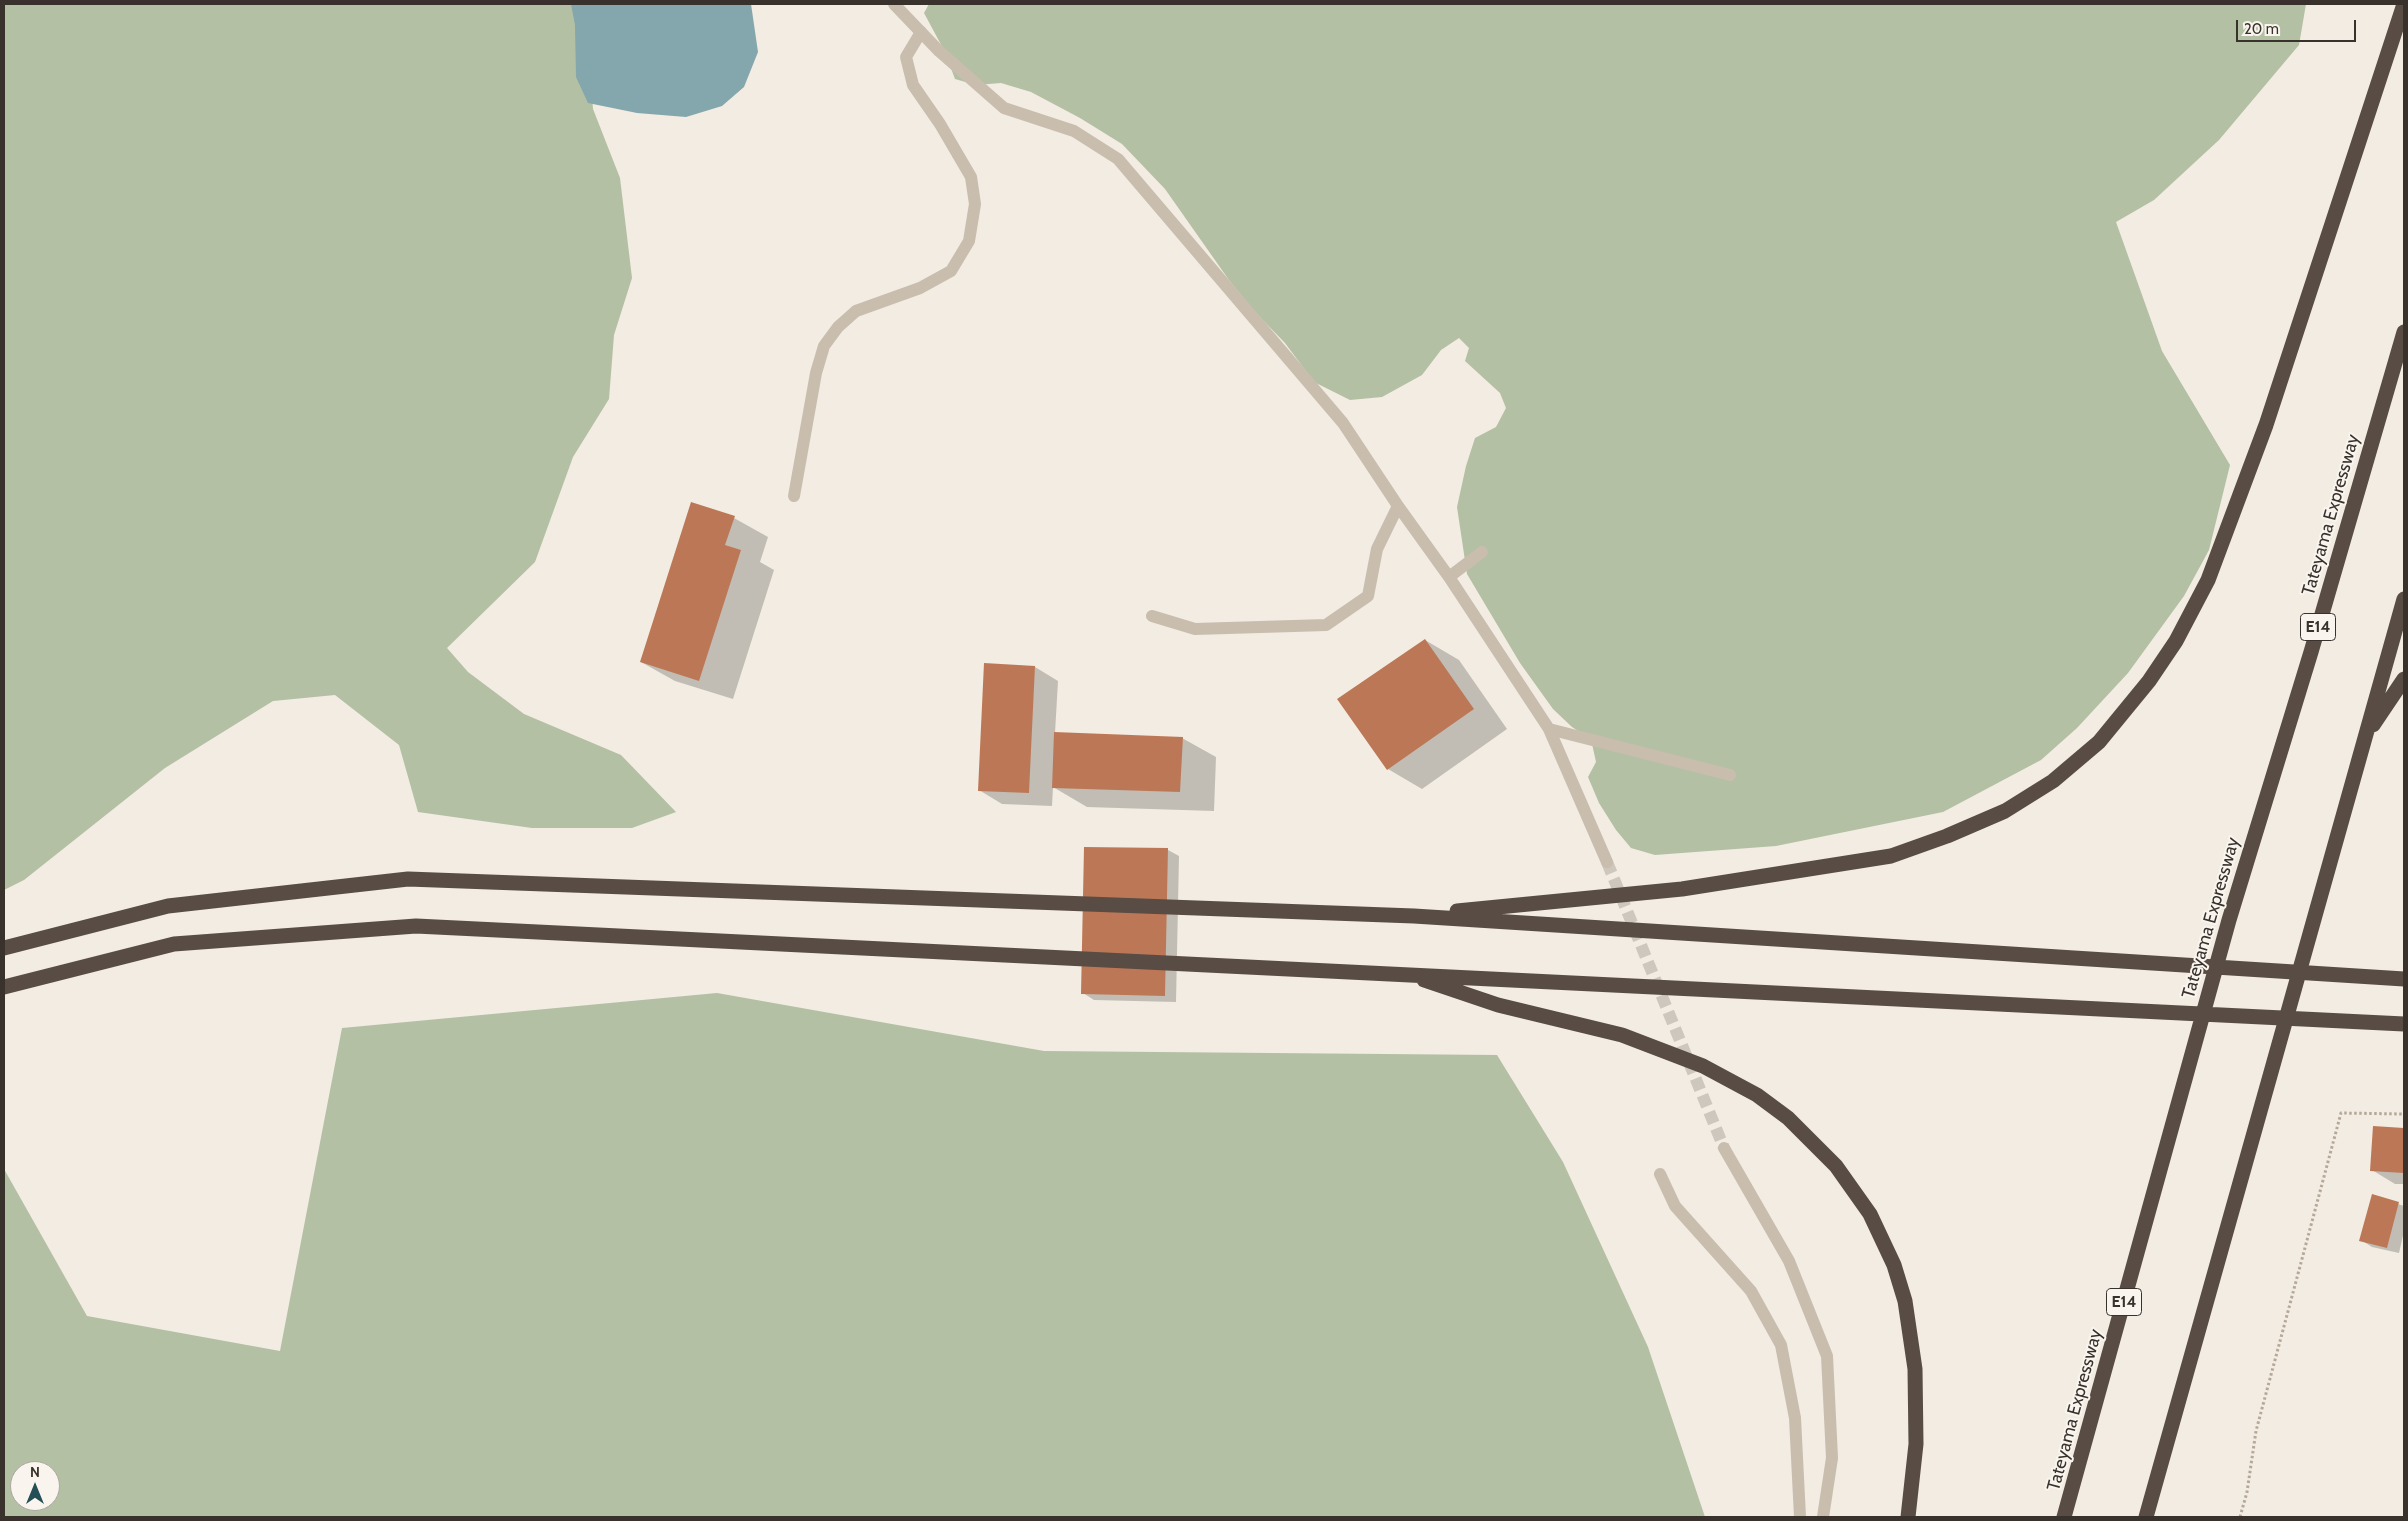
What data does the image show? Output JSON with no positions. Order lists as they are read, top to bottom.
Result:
{
  "streets": {
    "highway": ["Tateyama Expressway", "E14"]
  },
  "scale_bar": "20 m",
  "north": "top"
}
